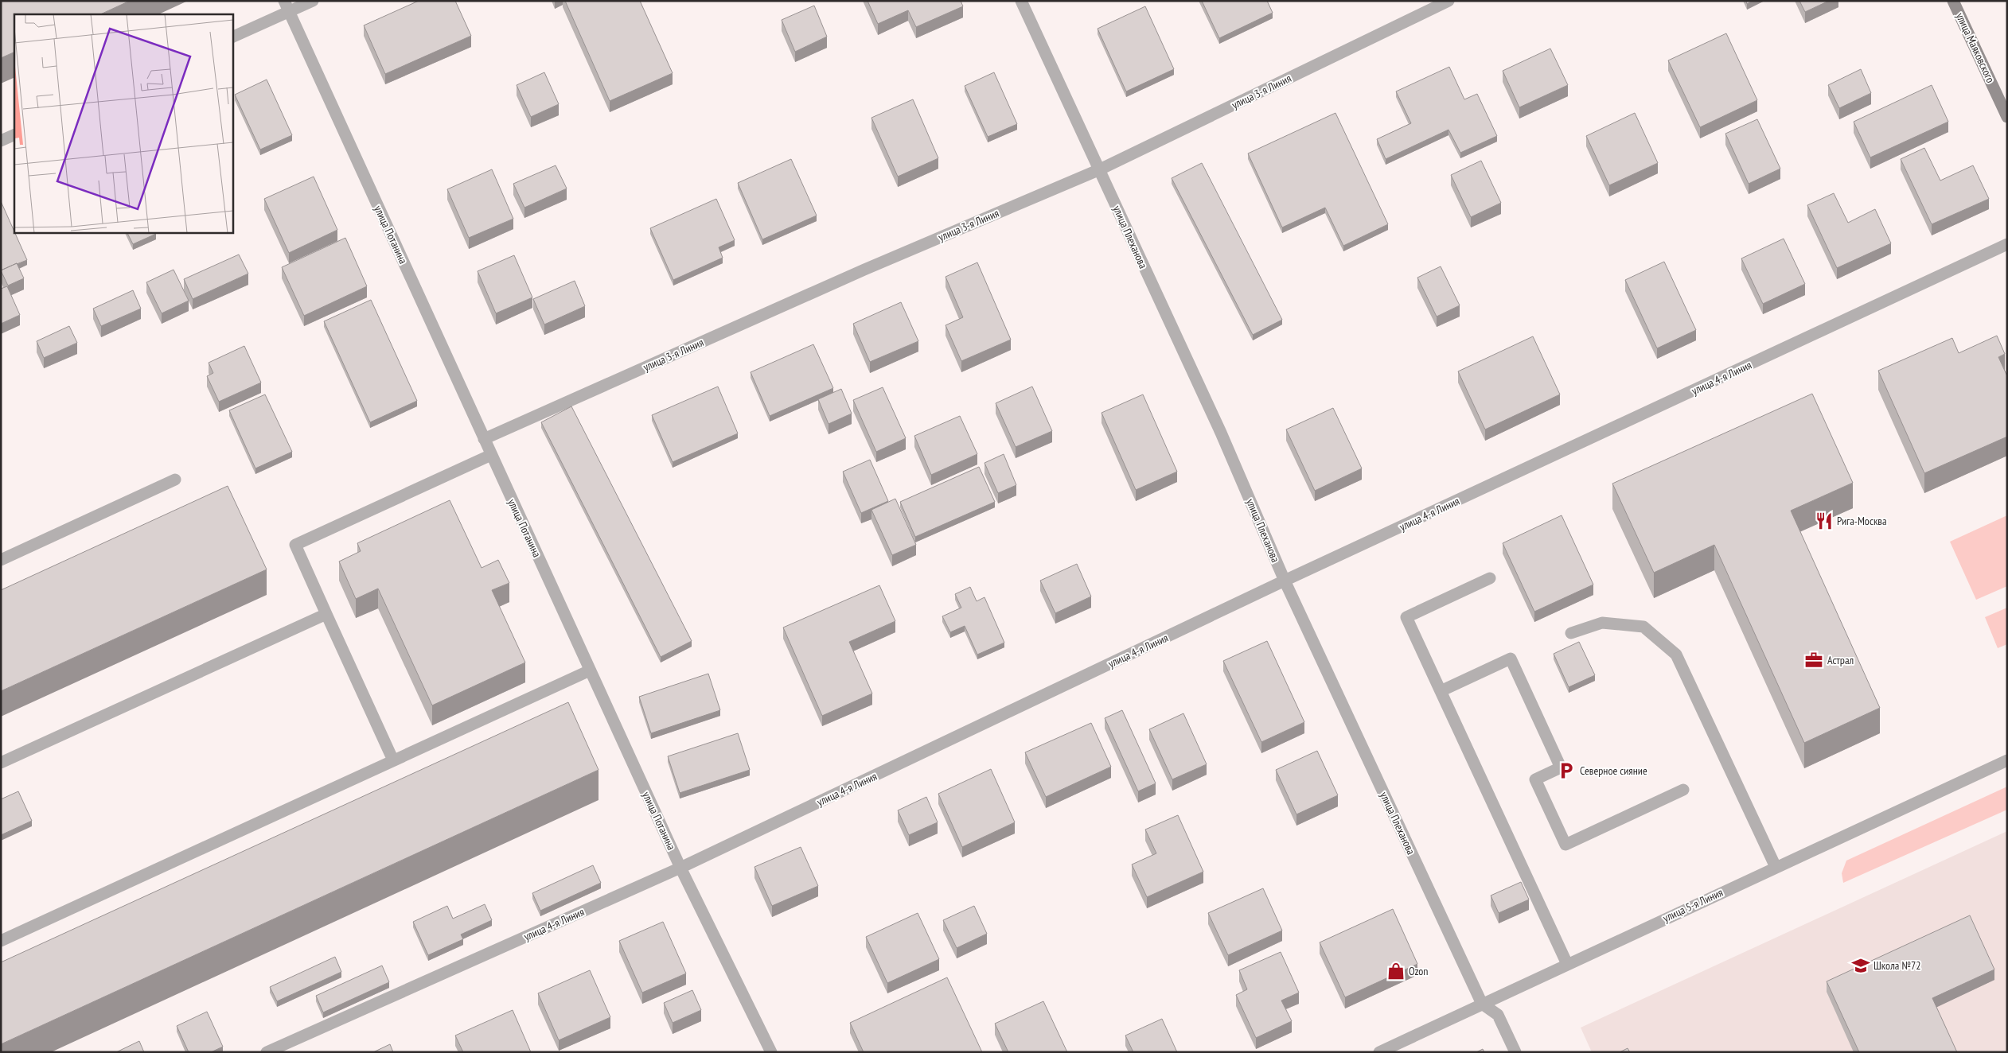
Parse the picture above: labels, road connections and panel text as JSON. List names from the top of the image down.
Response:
{
  "streets": {
    "main road": ["улица Маяковского"],
    "street": [
      "улица 3-я Линия",
      "улица Потанина",
      "улица Плеханова",
      "улица 4-я Линия",
      "улица 5-я Линия"
    ]
  },
  "crossings": [
    ["улица 3-я Линия", "улица Потанина"],
    ["улица 3-я Линия", "улица Плеханова"],
    ["улица Потанина", "улица 4-я Линия"],
    ["улица Плеханова", "улица 4-я Линия"],
    ["улица Плеханова", "улица 5-я Линия"]
  ],
  "places": {
    "restaurant": ["Рига-Москва"],
    "office": ["Астрал"],
    "parking": ["Северное сияние"],
    "school or university": ["Школа №72"],
    "shop": ["Ozon"]
  }
}
